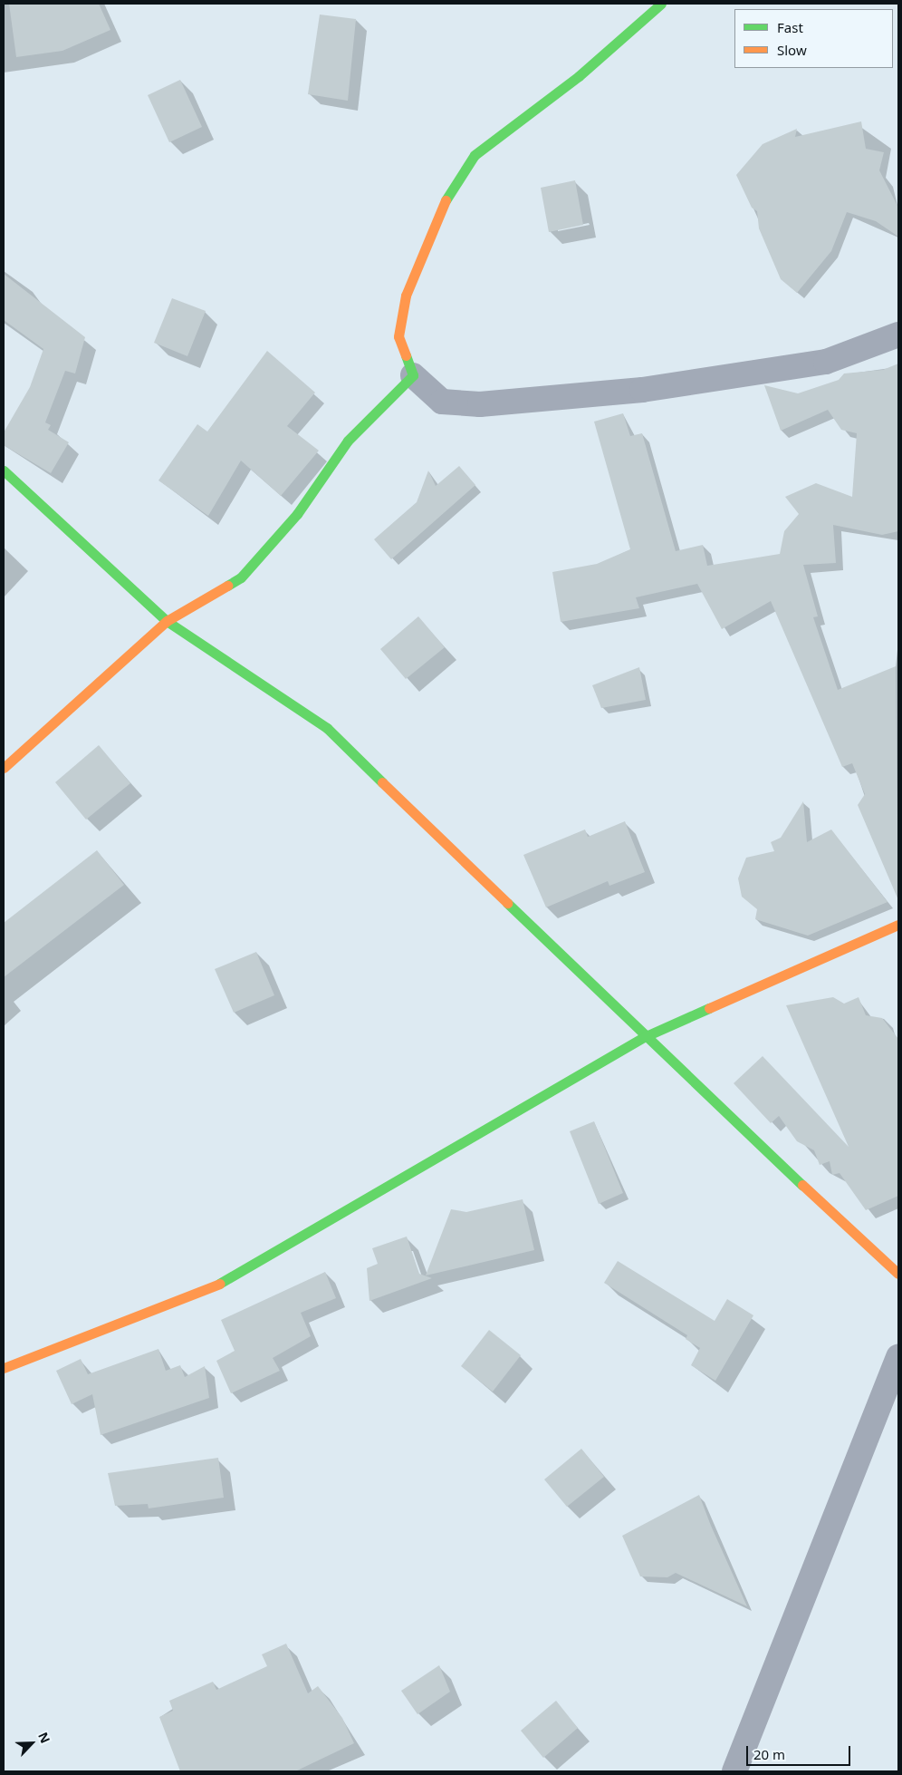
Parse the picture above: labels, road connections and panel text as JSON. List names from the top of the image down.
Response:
{
  "legend": ["Fast", "Slow"],
  "scale_bar": "20 m",
  "north": "top right"
}
